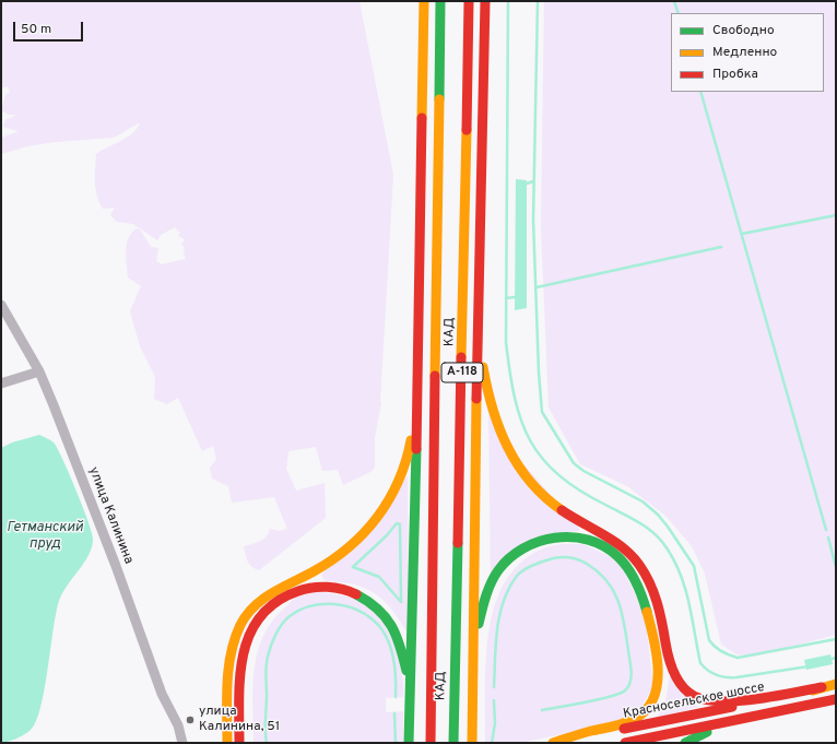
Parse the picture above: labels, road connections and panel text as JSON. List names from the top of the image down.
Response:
{
  "streets": {
    "main road": ["КАД", "А-118", "Красносельское шоссе"],
    "street": ["улица Калинина"]
  },
  "water": ["Гетманский пруд"],
  "places": ["улица Калинина, 51"],
  "legend": ["Свободно", "Медленно", "Пробка"],
  "scale_bar": "50 m"
}
